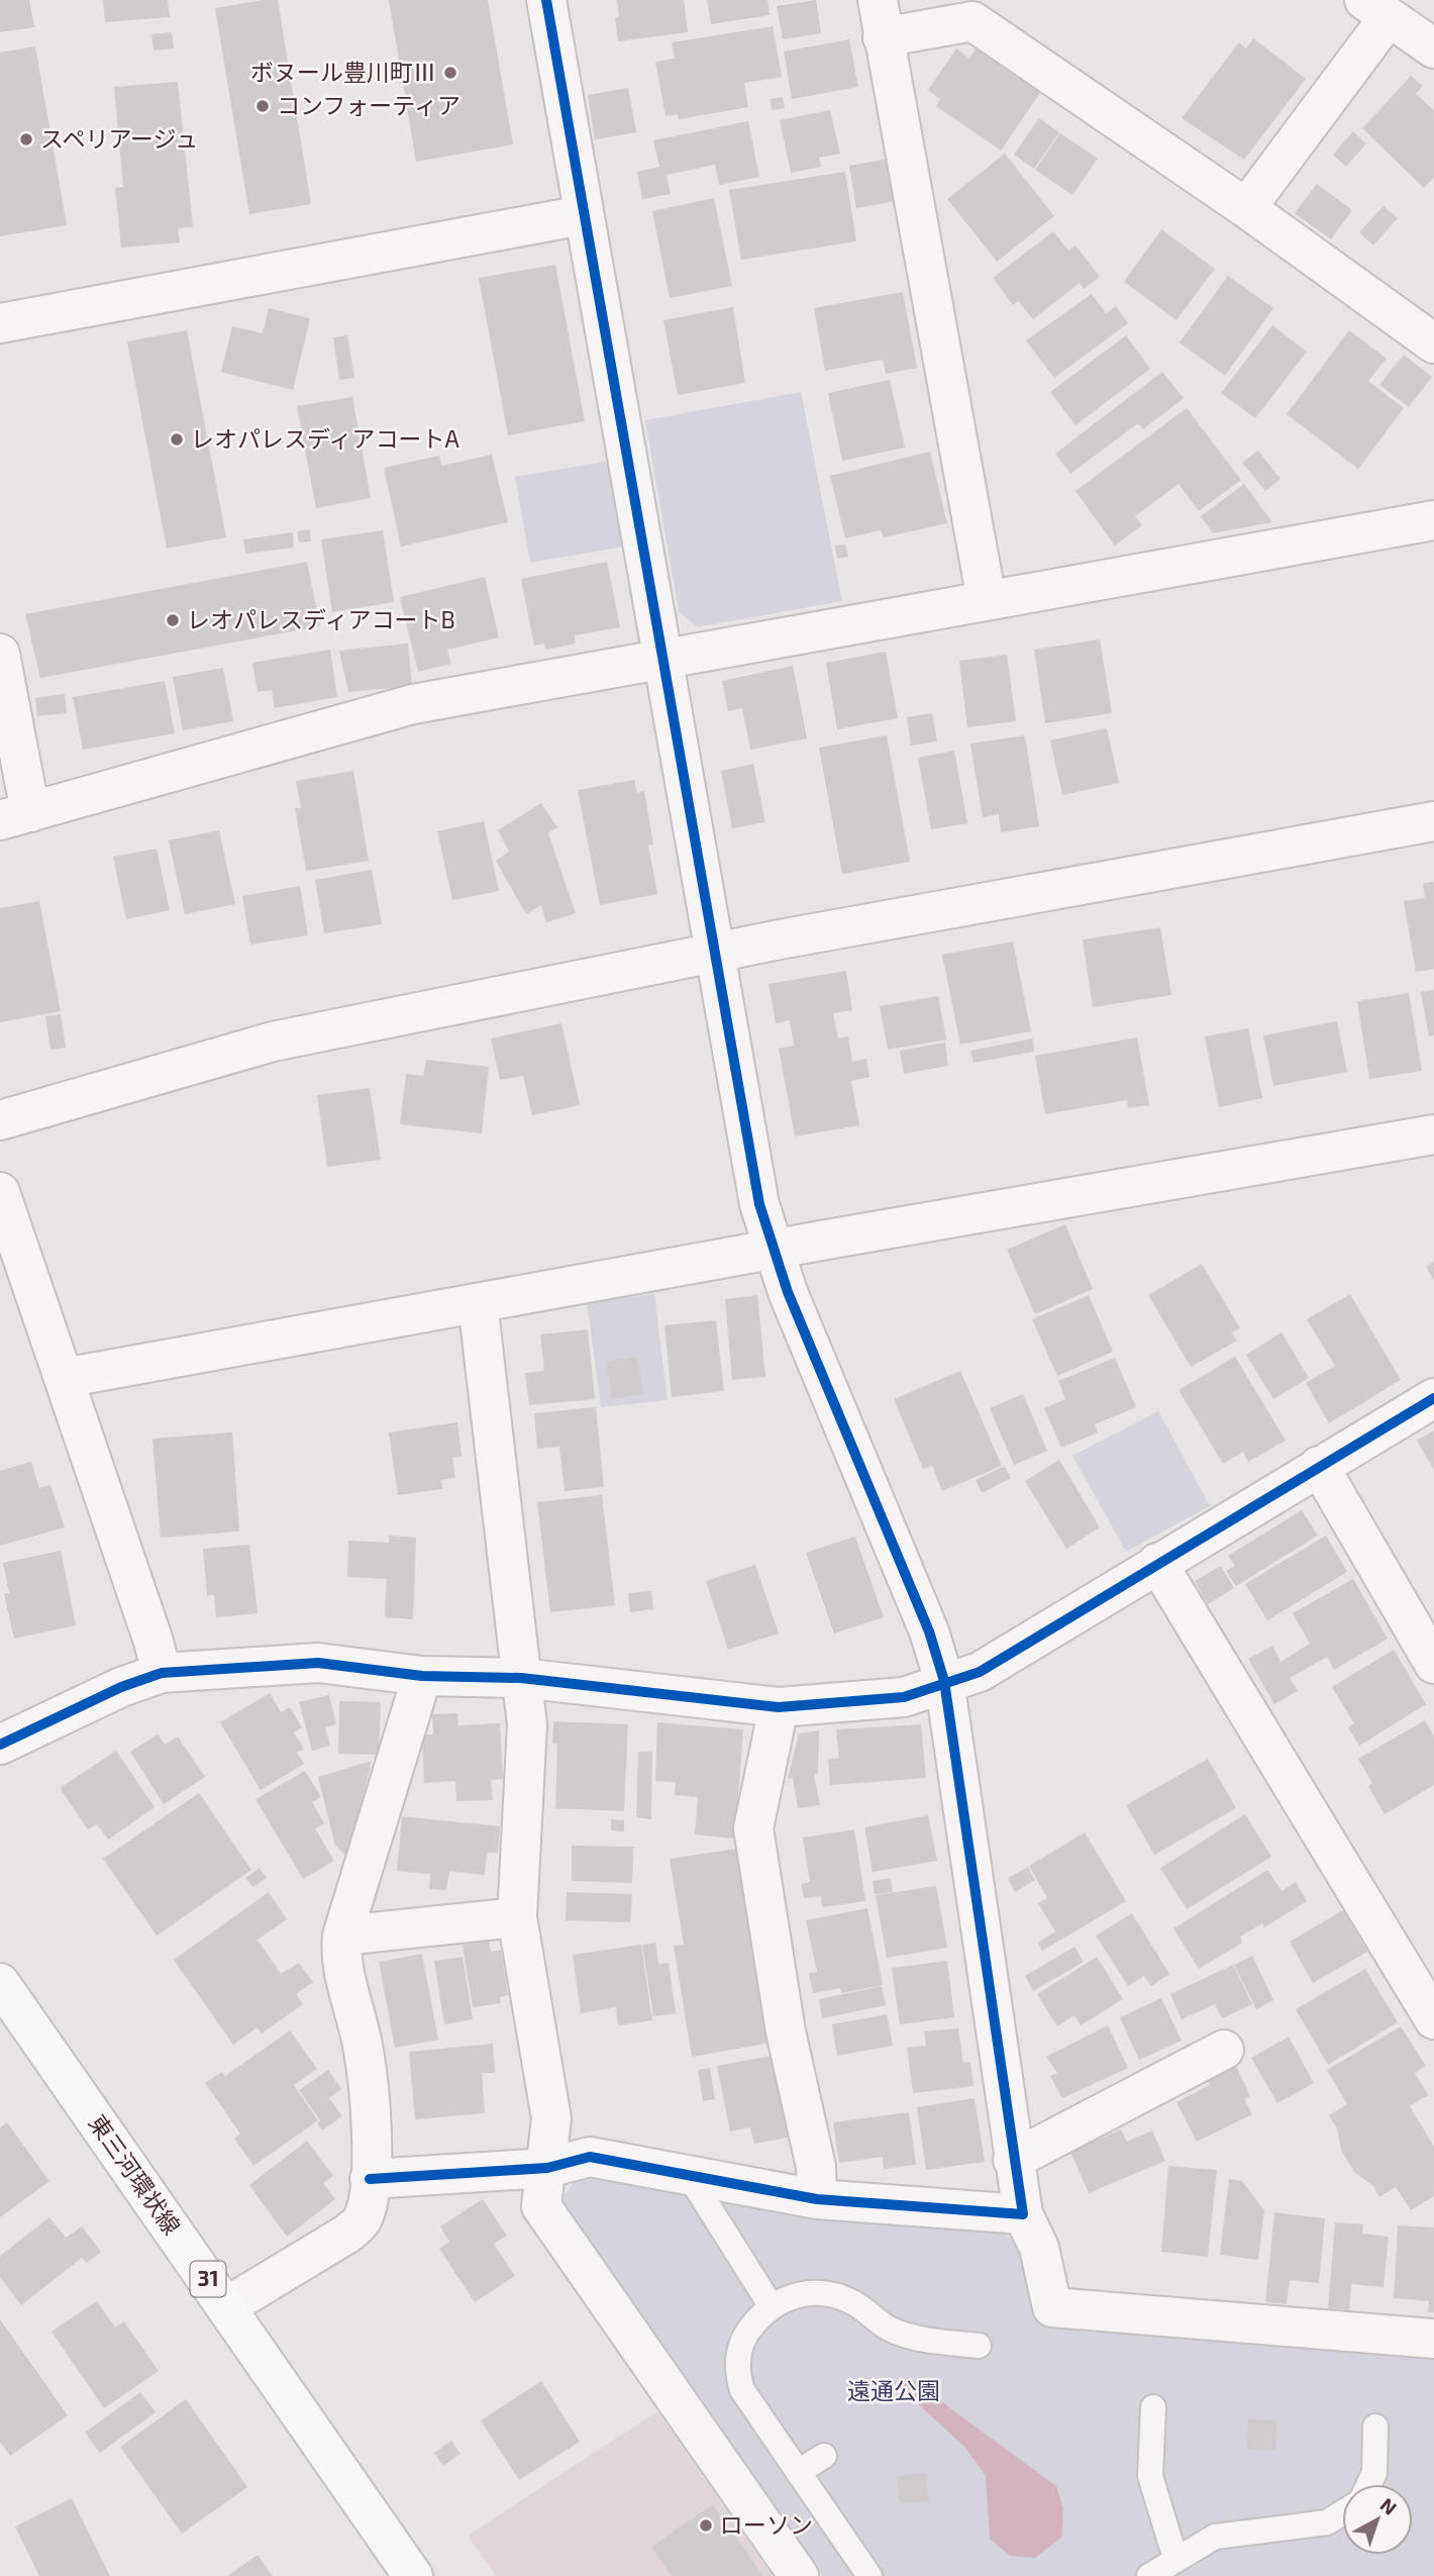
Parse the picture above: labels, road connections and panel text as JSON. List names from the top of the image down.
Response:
{
  "streets": {
    "main road": ["東三河環状線", "31"]
  },
  "parks": ["遠通公園"],
  "places": [
    "ボヌール豊川町Ⅲ",
    "コンフォーティア",
    "スペリアージュ",
    "レオパレスディアコートA",
    "レオパレスディアコートB",
    "ローソン"
  ],
  "north": "top right"
}
